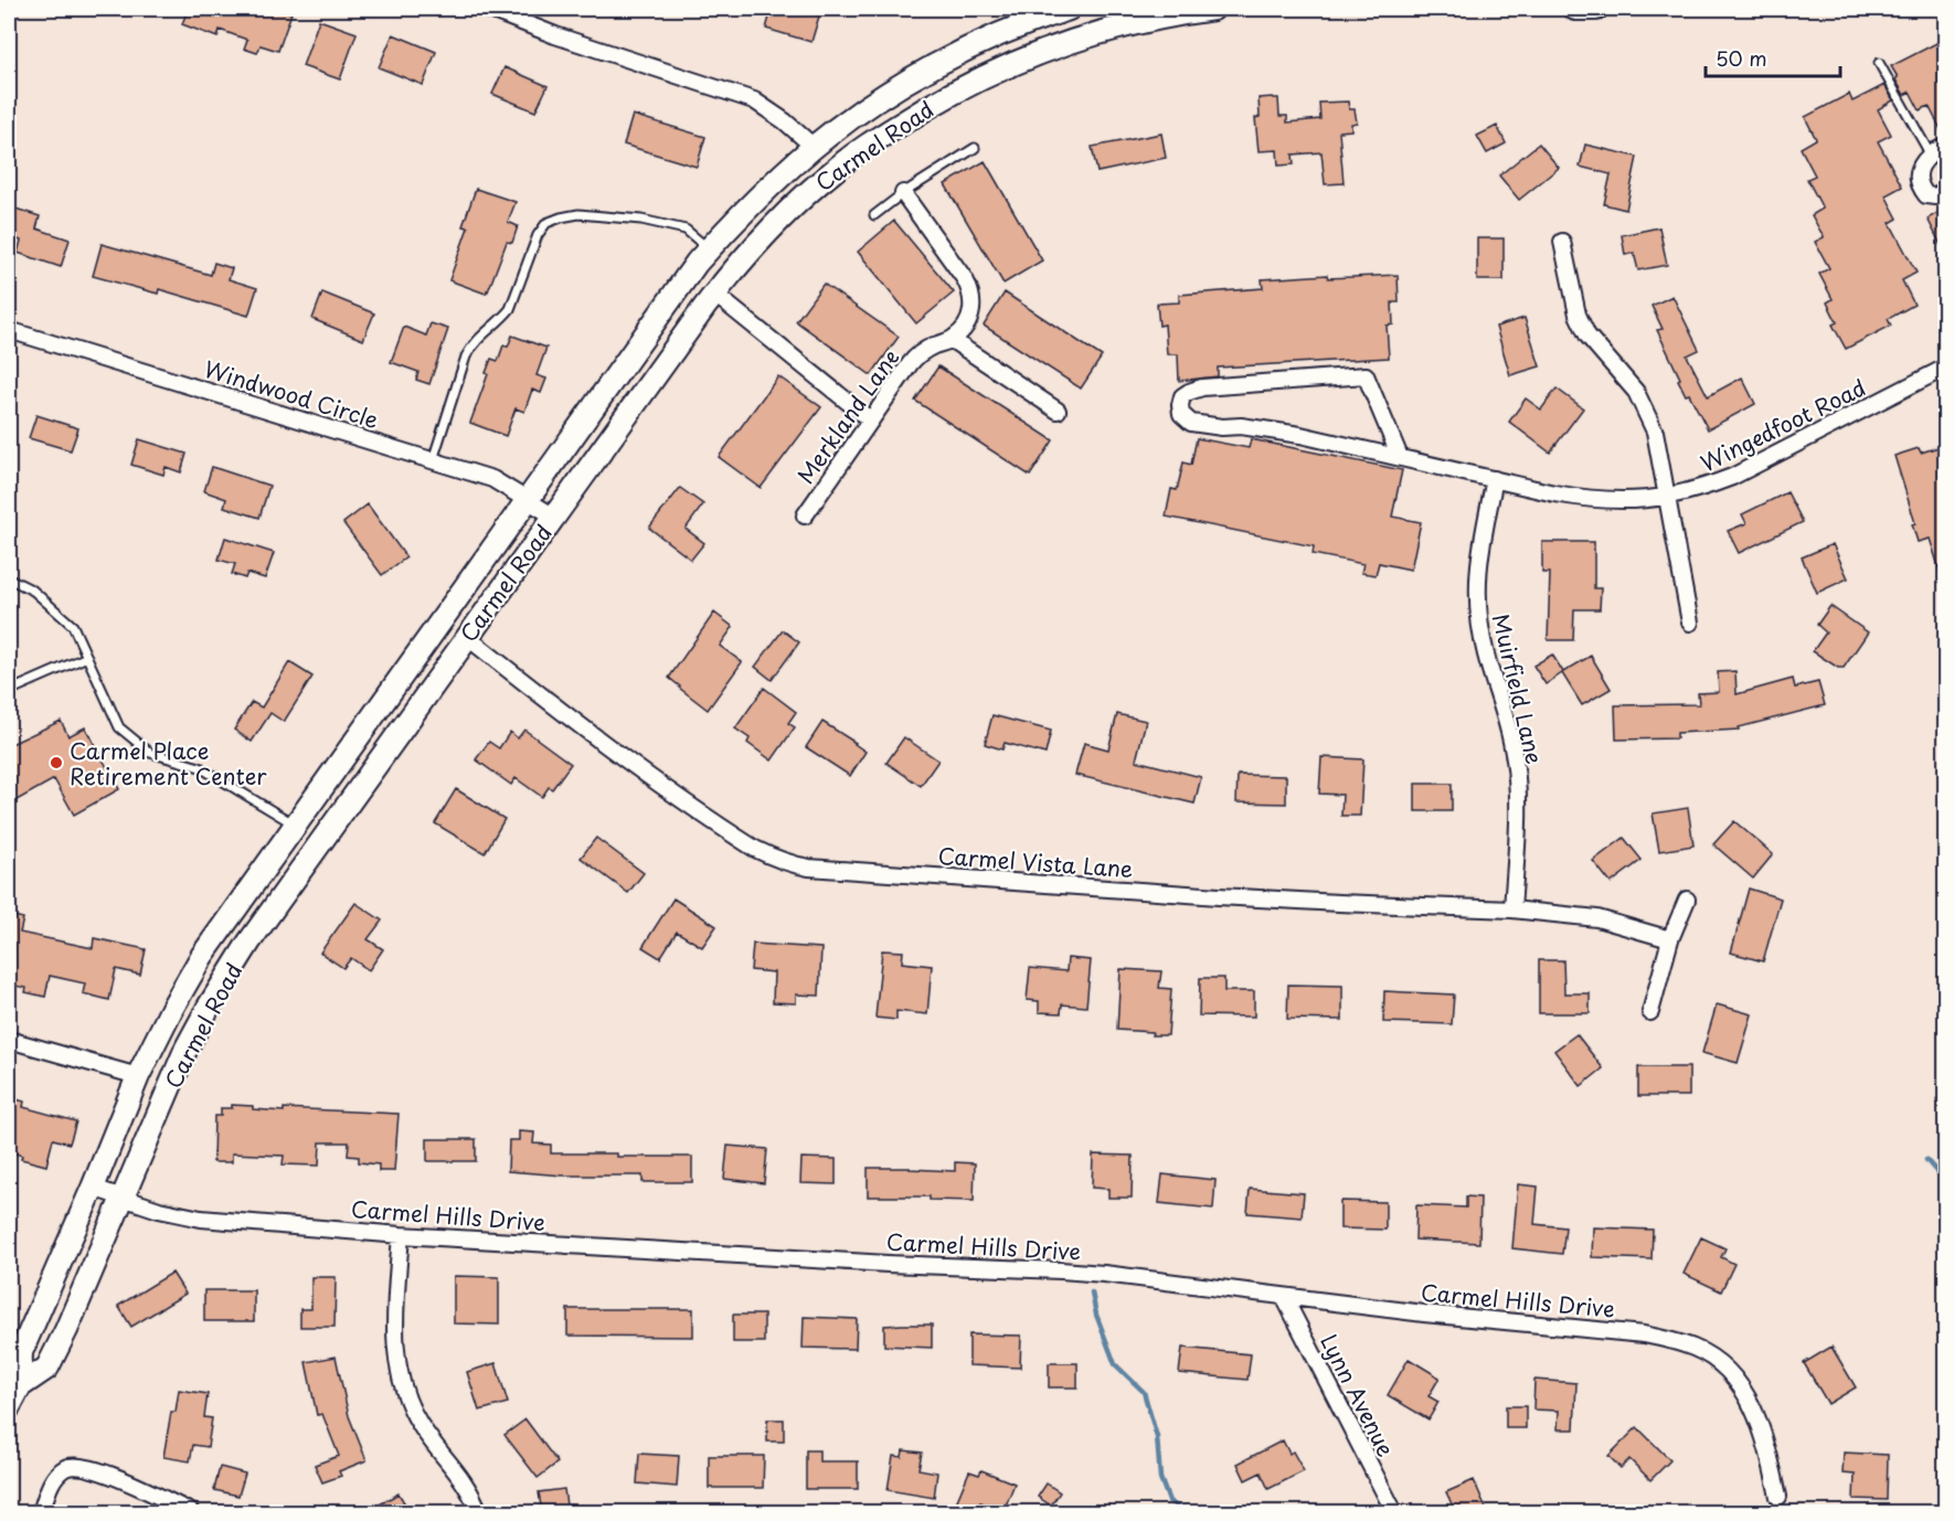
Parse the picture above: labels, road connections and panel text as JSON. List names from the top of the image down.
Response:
{
  "streets": {
    "main road": ["Carmel Road"],
    "street": [
      "Windwood Circle",
      "Merkland Lane",
      "Wingedfoot Road",
      "Muirfield Lane",
      "Carmel Vista Lane",
      "Carmel Hills Drive",
      "Lynn Avenue"
    ]
  },
  "crossings": [
    ["Carmel Road", "Windwood Circle"],
    ["Carmel Road", "Carmel Vista Lane"],
    ["Carmel Road", "Carmel Hills Drive"],
    ["Wingedfoot Road", "Muirfield Lane"],
    ["Muirfield Lane", "Carmel Vista Lane"],
    ["Carmel Hills Drive", "Lynn Avenue"]
  ],
  "places": ["Carmel Place Retirement Center"],
  "scale_bar": "50 m"
}
